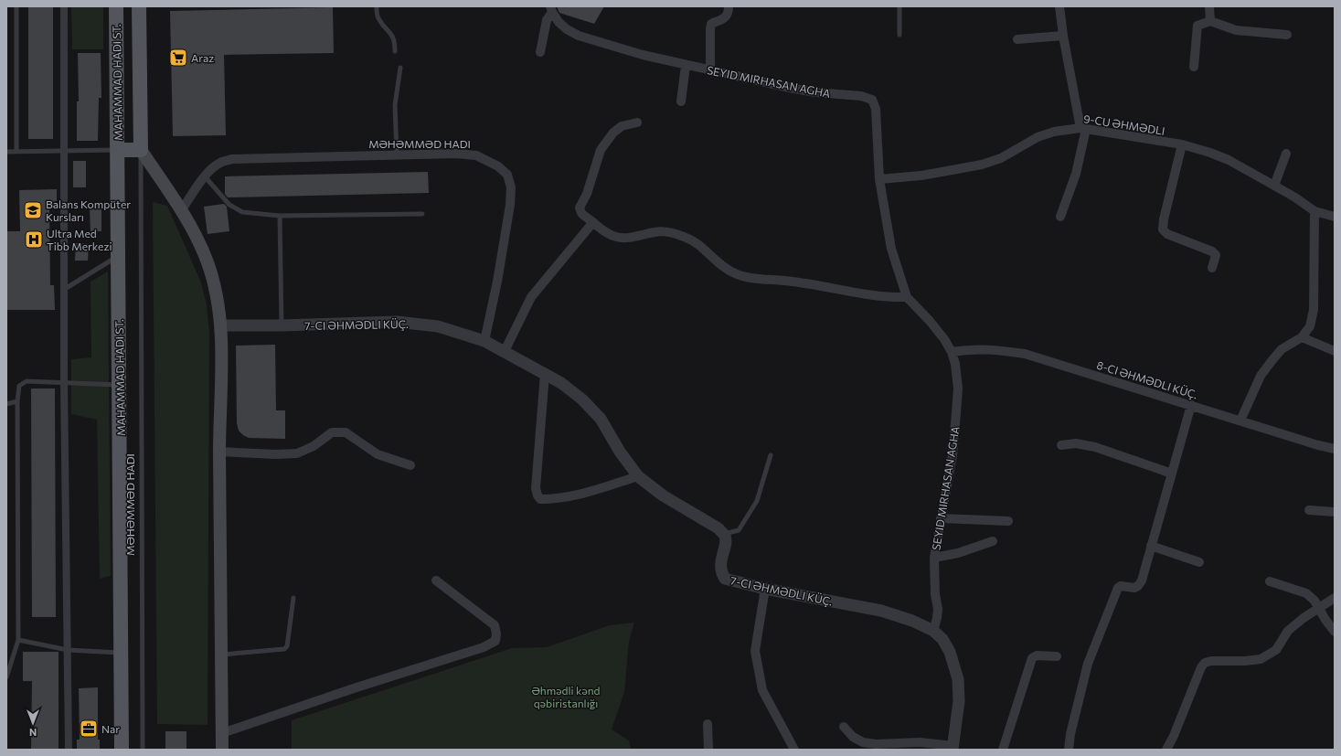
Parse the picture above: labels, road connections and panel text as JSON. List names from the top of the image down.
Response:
{
  "streets": {
    "main road": ["MAHAMMAD HADI ST."],
    "street": [
      "SEYID MIRHASAN AGHA",
      "9-CU ƏHMƏDLI",
      "MƏHƏMMƏD HADI",
      "7-CI ƏHMƏDLI KÜÇ.",
      "8-CI ƏHMƏDLI KÜÇ."
    ]
  },
  "crossings": [
    ["SEYID MIRHASAN AGHA", "9-CU ƏHMƏDLI"],
    ["SEYID MIRHASAN AGHA", "7-CI ƏHMƏDLI KÜÇ."],
    ["SEYID MIRHASAN AGHA", "8-CI ƏHMƏDLI KÜÇ."],
    ["MAHAMMAD HADI ST.", "MƏHƏMMƏD HADI"],
    ["MƏHƏMMƏD HADI", "7-CI ƏHMƏDLI KÜÇ."]
  ],
  "parks": ["Əhmədli kənd qəbiristanlığı"],
  "places": {
    "supermarket": ["Araz"],
    "school or university": ["Balans Kompüter Kursları"],
    "hospital": ["Ultra Med Tibb Merkezi"],
    "office": ["Nar"]
  },
  "north": "bottom"
}
